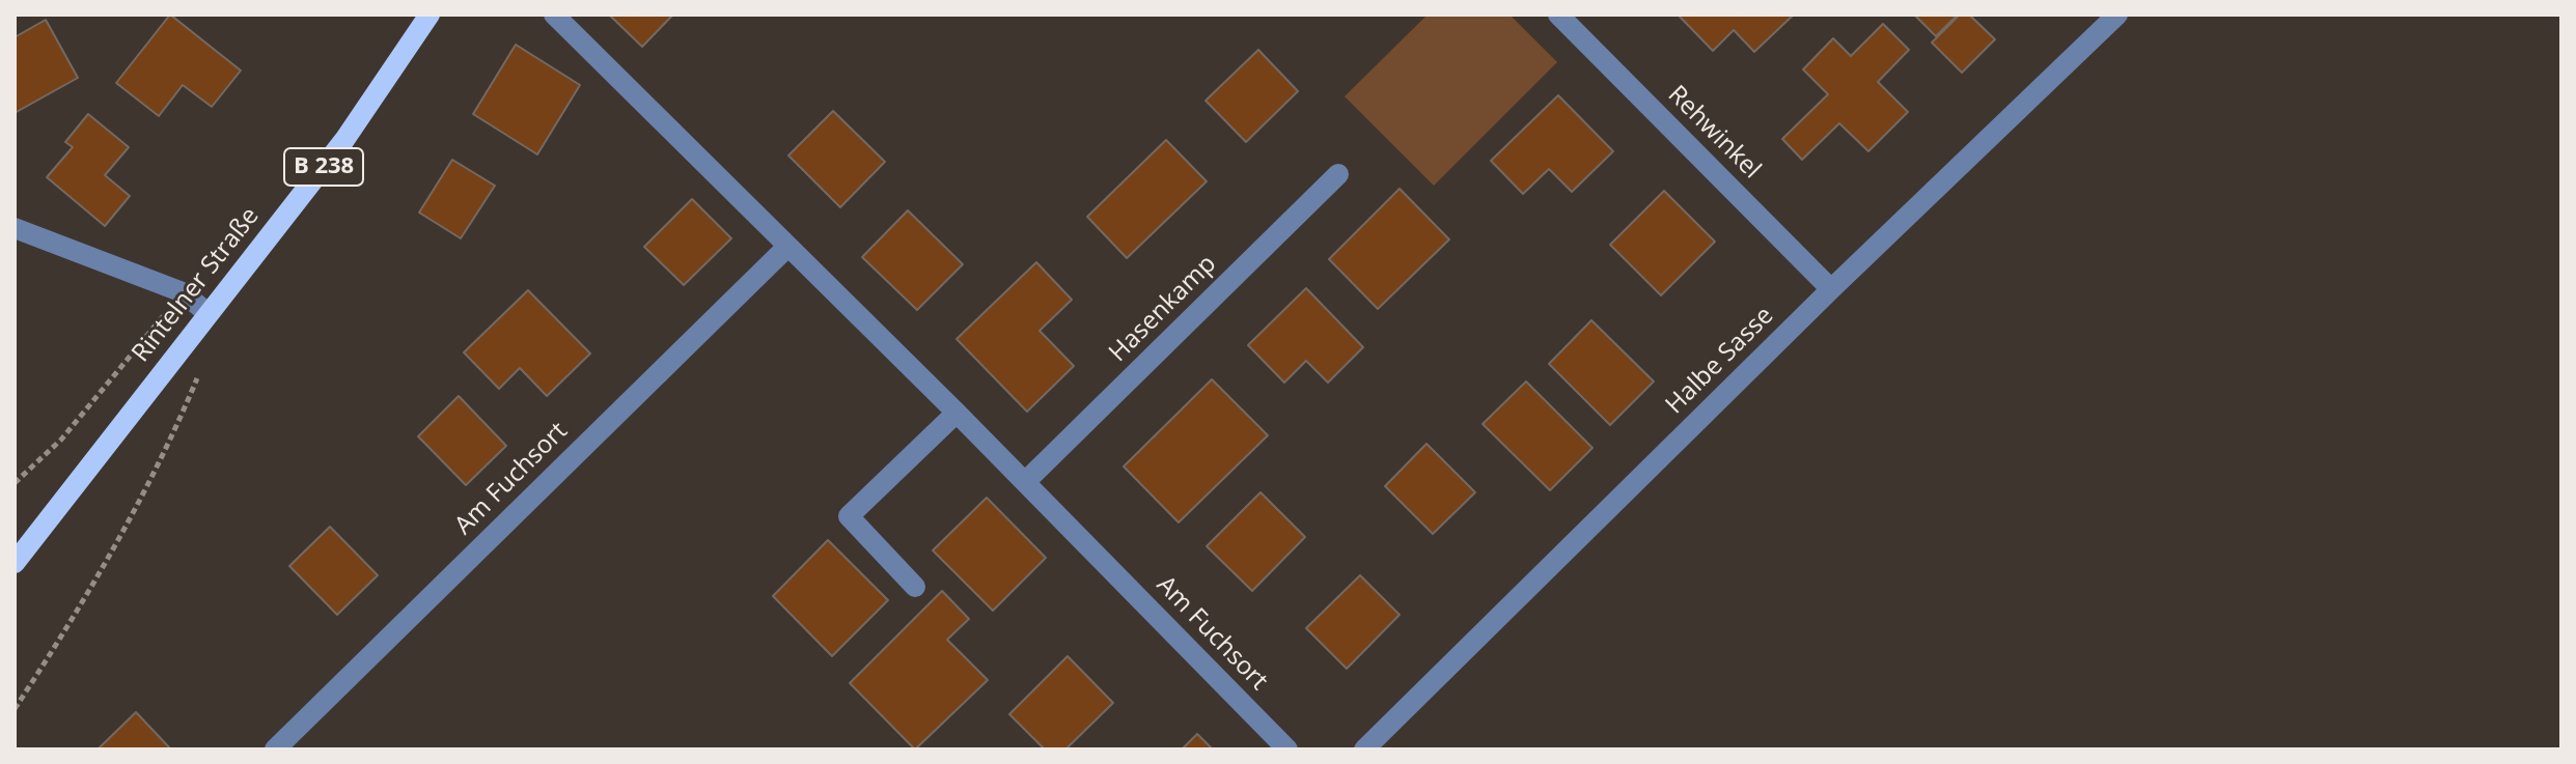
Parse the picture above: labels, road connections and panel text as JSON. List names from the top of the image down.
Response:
{
  "streets": {
    "main road": ["B 238", "Rintelner Straße"],
    "street": [
      "Rehwinkel",
      "Hasenkamp",
      "Halbe Sasse",
      "Am Fuchsort"
    ]
  },
  "crossings": [
    ["Rehwinkel", "Halbe Sasse"],
    ["Hasenkamp", "Am Fuchsort"]
  ]
}
